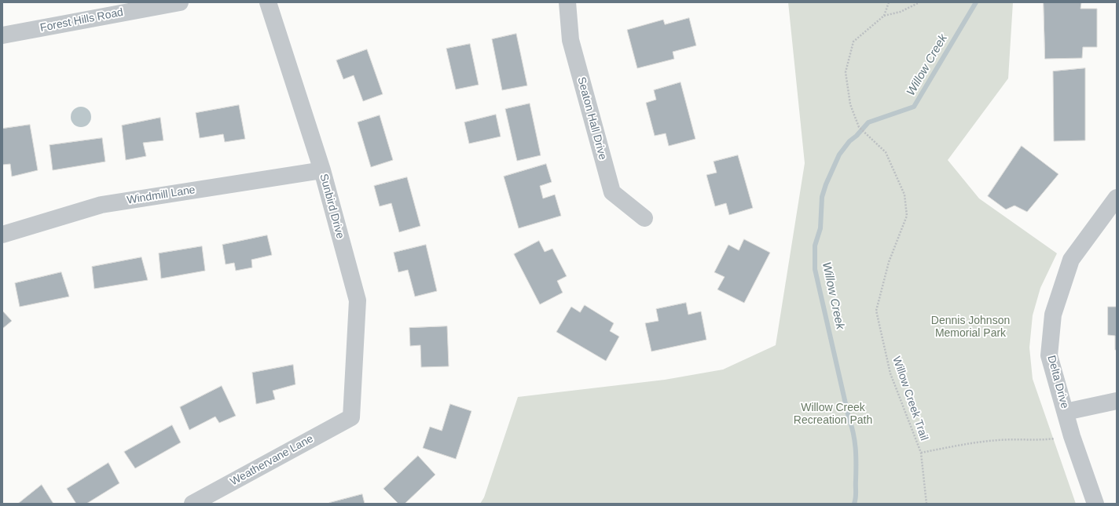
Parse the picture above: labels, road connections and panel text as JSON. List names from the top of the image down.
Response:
{
  "streets": {
    "street": [
      "Forest Hills Road",
      "Seaton Hall Drive",
      "Windmill Lane",
      "Sunbird Drive",
      "Delta Drive",
      "Weathervane Lane"
    ],
    "path": ["Willow Creek Trail"]
  },
  "crossings": [
    ["Windmill Lane", "Sunbird Drive"],
    ["Sunbird Drive", "Weathervane Lane"]
  ],
  "water": ["Willow Creek"],
  "parks": ["Dennis Johnson Memorial Park", "Willow Creek Recreation Path"]
}
